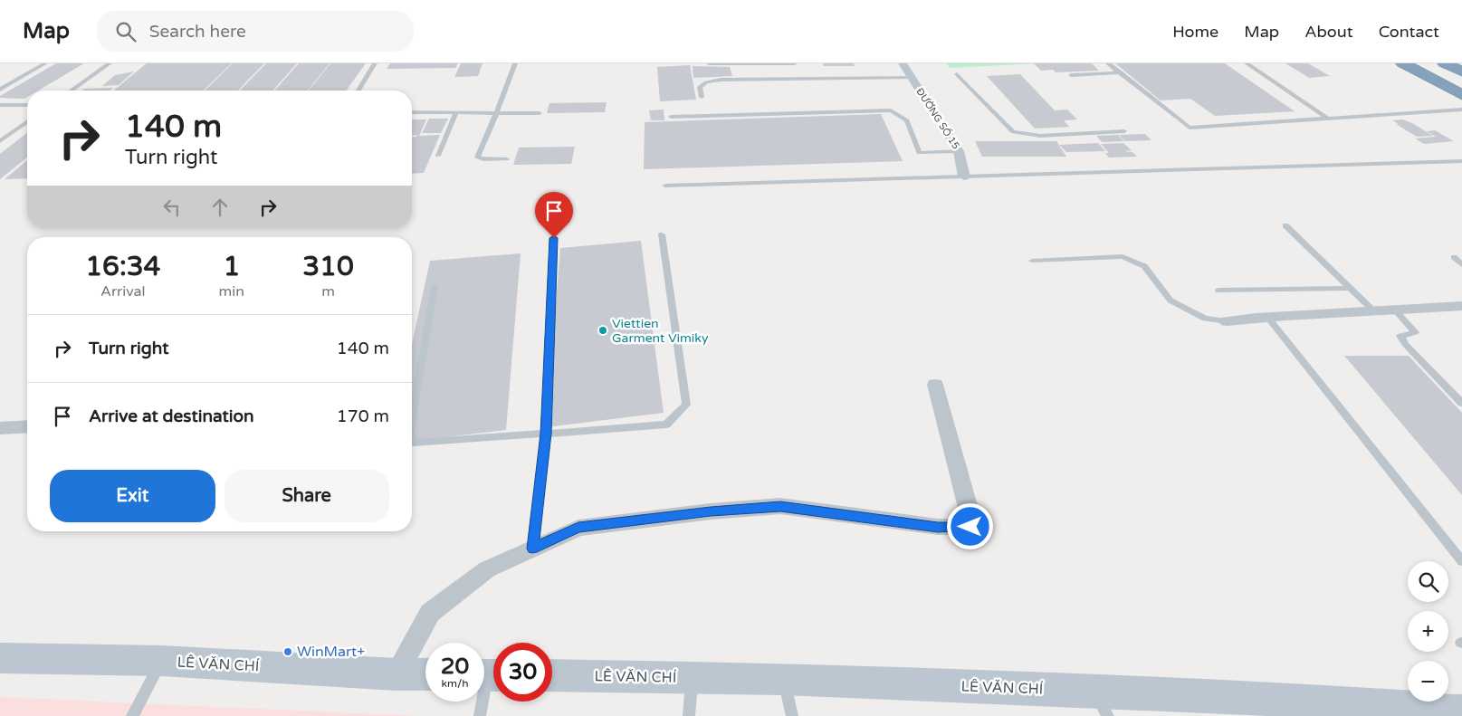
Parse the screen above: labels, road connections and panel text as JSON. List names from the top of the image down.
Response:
{
  "streets": {
    "main road": ["LÊ VĂN CHÍ"],
    "street": ["ĐƯỜNG SỐ 15"]
  },
  "places": ["Viettien Garment Vimiky", "WinMart+"],
  "page": {
    "header": "Map",
    "search": "Search here",
    "nav": [
      "Home",
      "Map",
      "About",
      "Contact"
    ],
    "turn": ["140 m", "Turn right"],
    "eta": [
      "16:34",
      "Arrival",
      "1",
      "min",
      "310",
      "m"
    ],
    "list": [
      {
        "name": "Turn right",
        "value": "140 m"
      },
      {
        "name": "Arrive at destination",
        "value": "170 m"
      }
    ],
    "buttons": ["Exit", "Share"],
    "map_buttons": ["+", "−"],
    "speed": "20 km/h",
    "limit": "30"
  }
}
